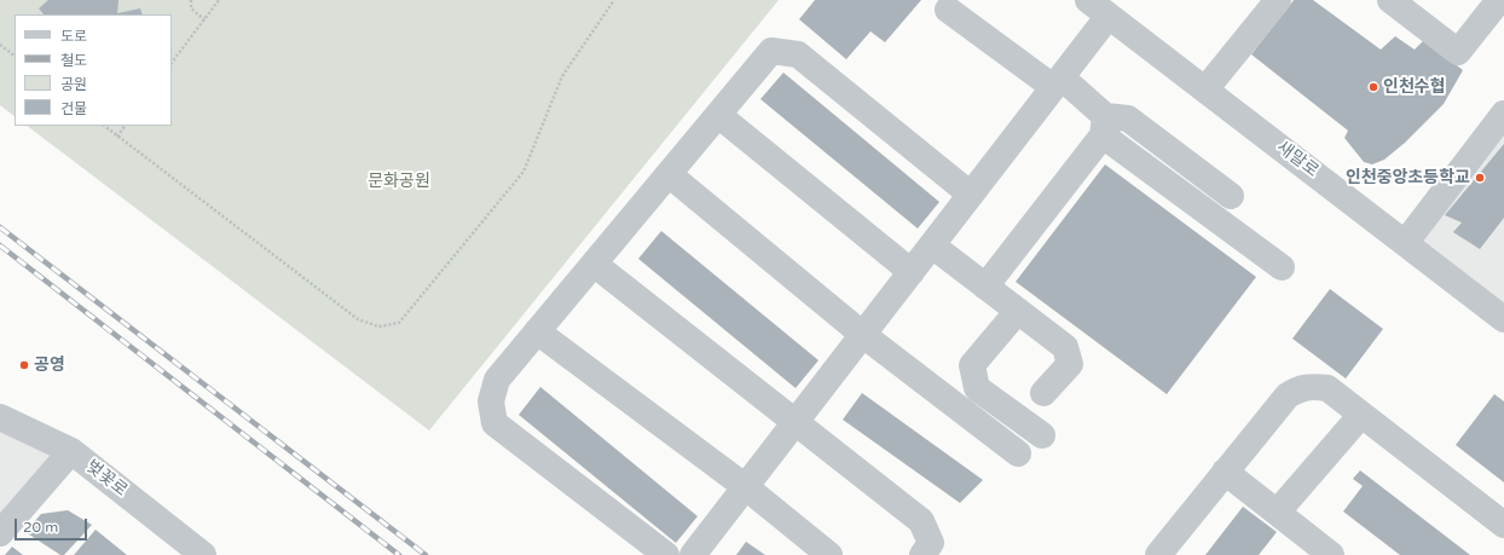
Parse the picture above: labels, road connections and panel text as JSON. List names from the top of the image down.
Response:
{
  "streets": {
    "street": ["새말로", "벚꽃로"]
  },
  "parks": ["문화공원"],
  "places": ["인천수협", "인천중앙초등학교", "공영"],
  "legend": [
    "도로",
    "철도",
    "공원",
    "건물"
  ],
  "scale_bar": "20 m"
}
